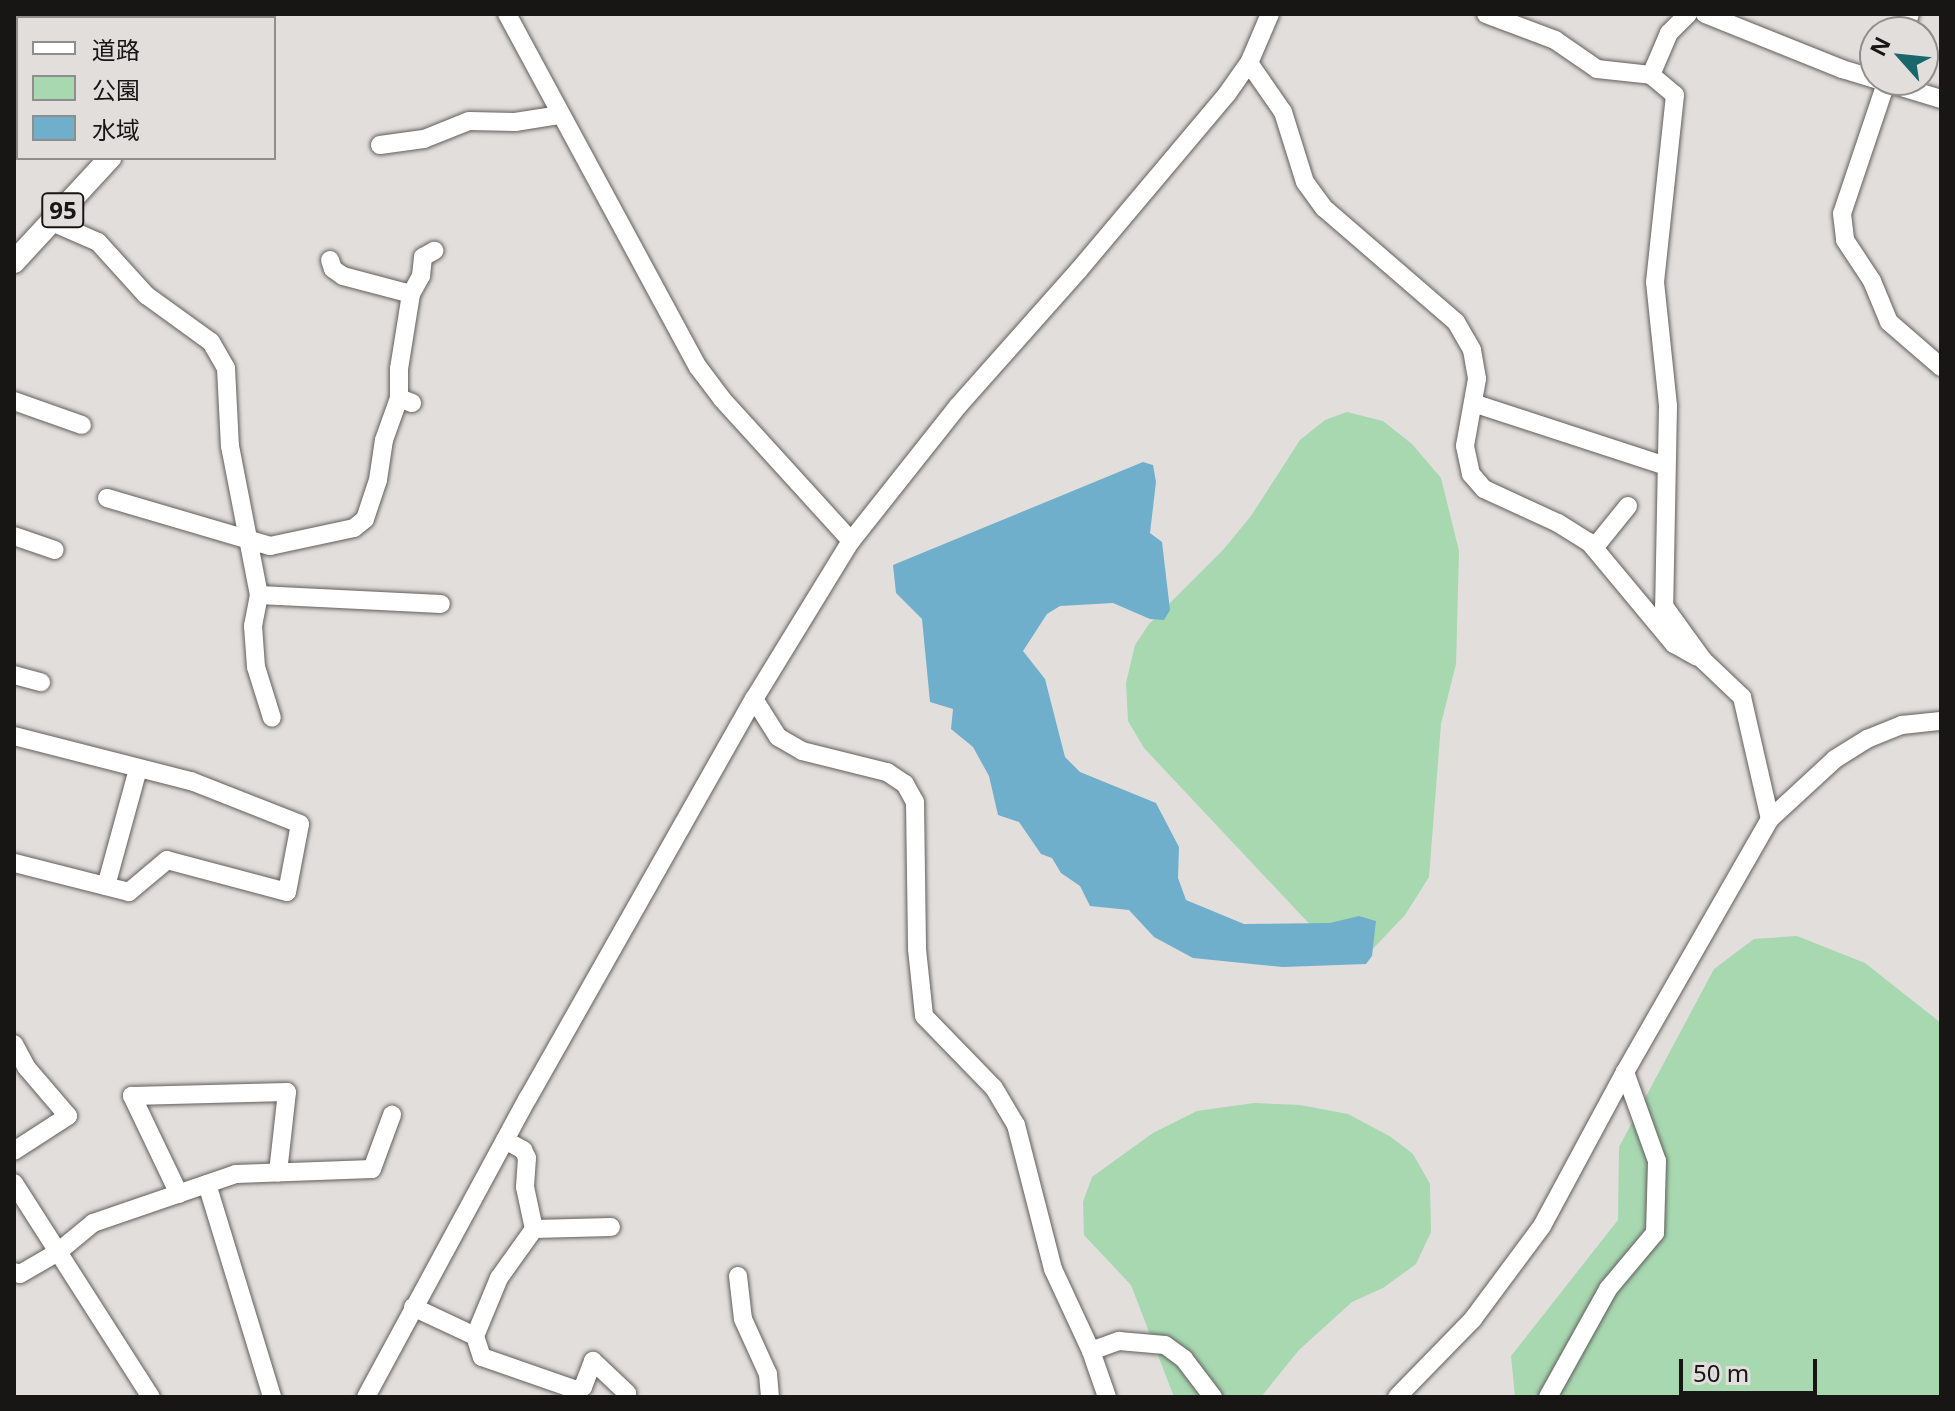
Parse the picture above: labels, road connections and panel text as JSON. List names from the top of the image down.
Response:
{
  "streets": {
    "main road": ["95"]
  },
  "legend": ["道路", "公園", "水域"],
  "scale_bar": "50 m",
  "north": "top left"
}
